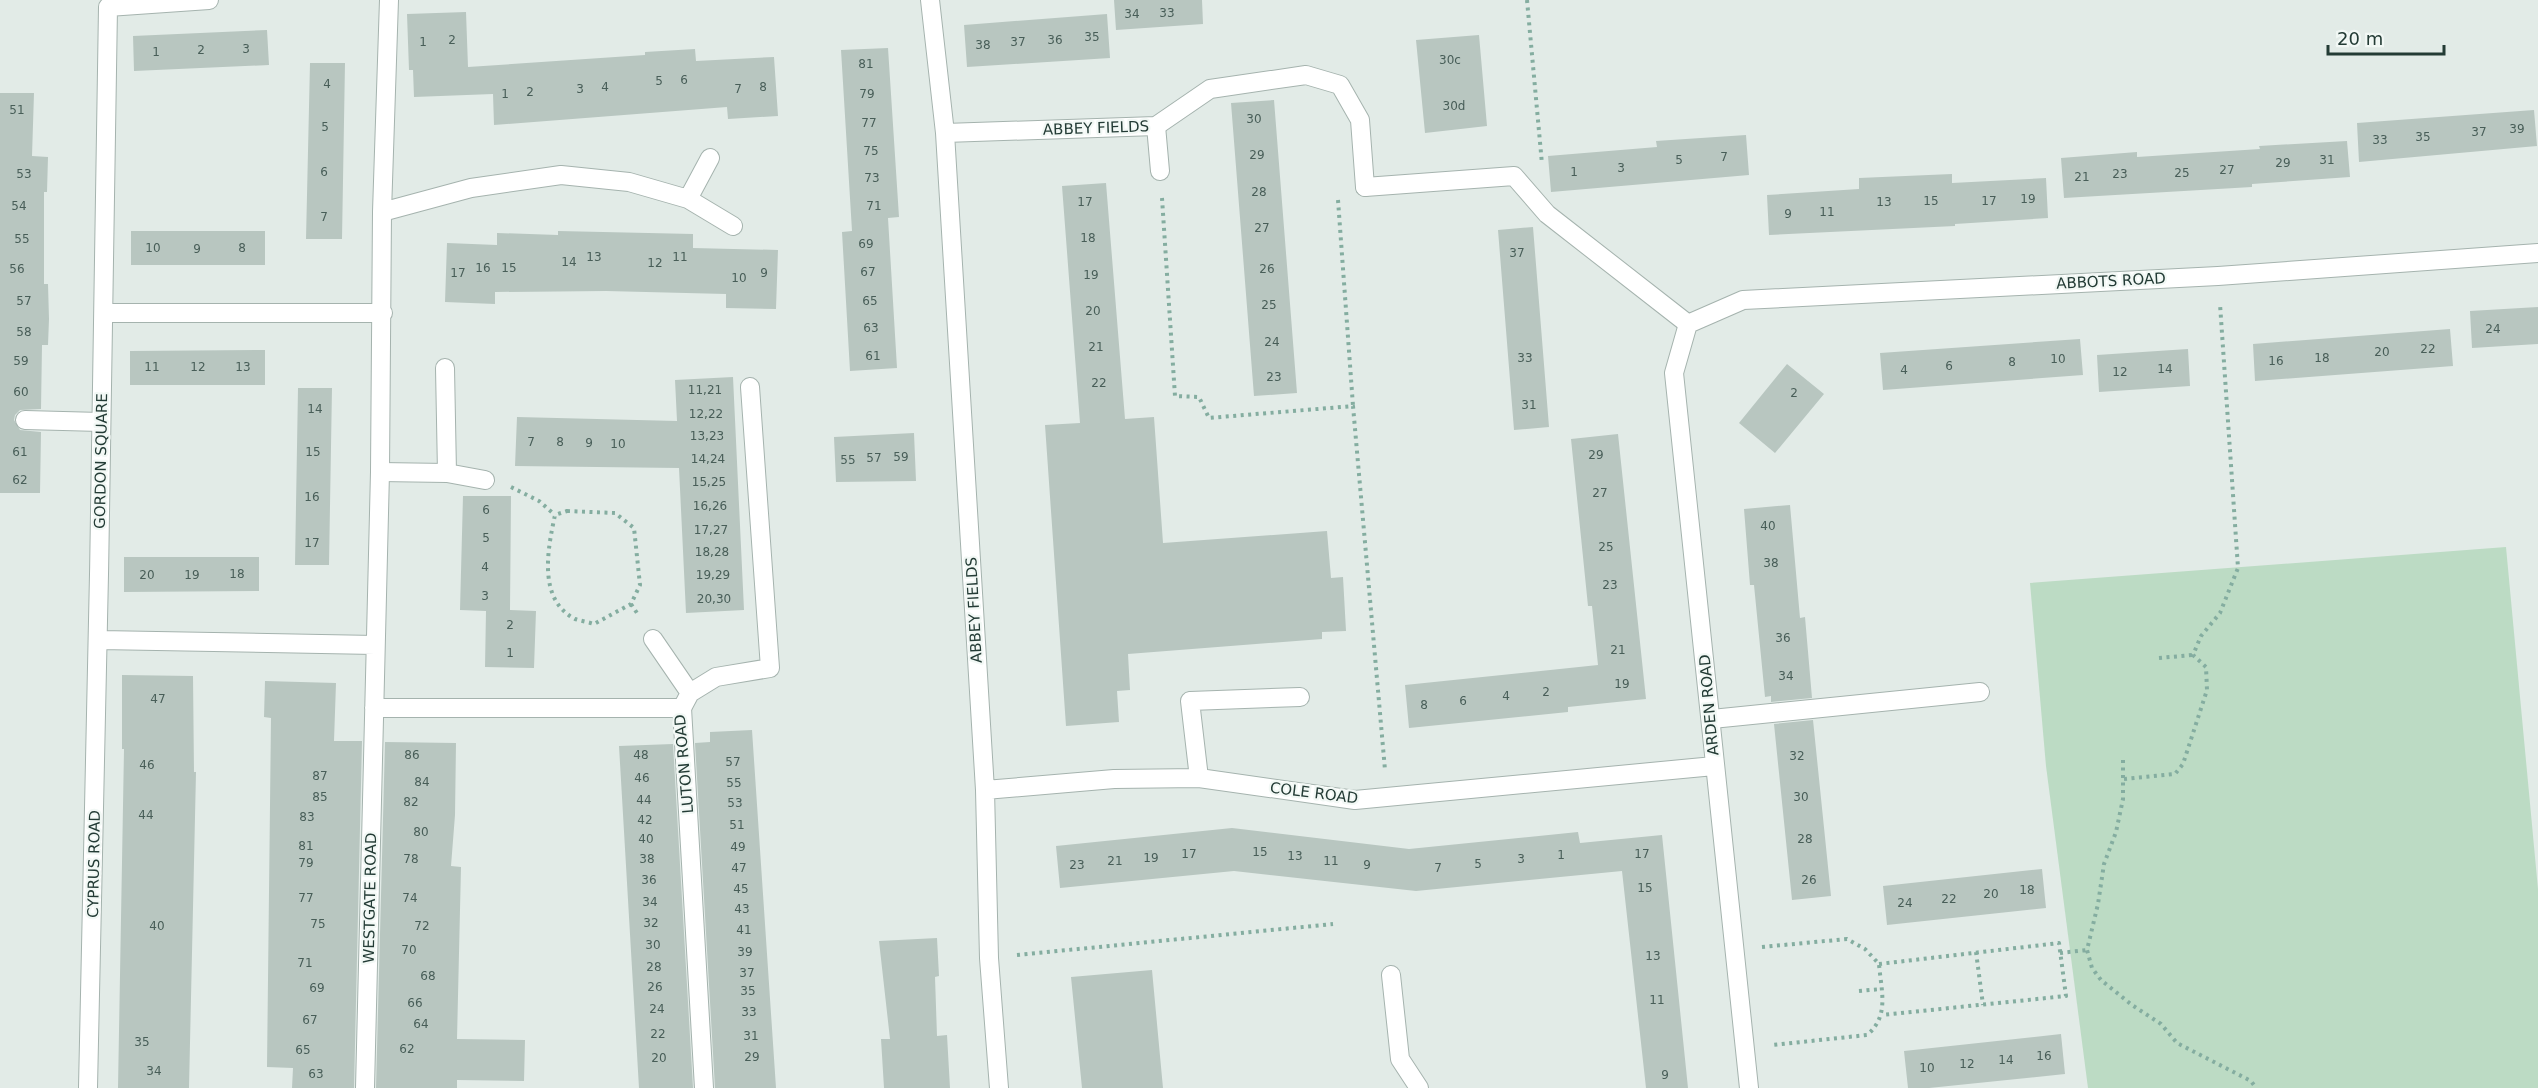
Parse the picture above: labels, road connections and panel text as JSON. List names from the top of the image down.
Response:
{
  "streets": {
    "street": [
      "ABBEY FIELDS",
      "ABBOTS ROAD",
      "GORDON SQUARE",
      "ARDEN ROAD",
      "LUTON ROAD",
      "COLE ROAD",
      "CYPRUS ROAD",
      "WESTGATE ROAD"
    ]
  },
  "crossings": [
    ["ABBEY FIELDS", "COLE ROAD"],
    ["ABBOTS ROAD", "ARDEN ROAD"],
    ["GORDON SQUARE", "CYPRUS ROAD"],
    ["ARDEN ROAD", "COLE ROAD"],
    ["LUTON ROAD", "WESTGATE ROAD"]
  ],
  "house_numbers": [
    "33",
    "34",
    "35",
    "2",
    "36",
    "1",
    "37",
    "38",
    "3",
    "2",
    "1",
    "30c",
    "81",
    "6",
    "5",
    "4",
    "4",
    "8",
    "3",
    "7",
    "2",
    "1",
    "79",
    "30d",
    "51",
    "30",
    "77",
    "5",
    "39",
    "37",
    "35",
    "33",
    "75",
    "29",
    "7",
    "5",
    "31",
    "29",
    "3",
    "27",
    "6",
    "1",
    "25",
    "53",
    "23",
    "21",
    "73",
    "28",
    "19",
    "15",
    "17",
    "17",
    "13",
    "54",
    "71",
    "11",
    "9",
    "7",
    "27",
    "18",
    "55",
    "69",
    "10",
    "8",
    "9",
    "37",
    "13",
    "11",
    "14",
    "12",
    "16",
    "15",
    "56",
    "26",
    "67",
    "17",
    "9",
    "19",
    "10",
    "57",
    "65",
    "25",
    "20",
    "63",
    "24",
    "58",
    "24",
    "21",
    "22",
    "20",
    "61",
    "33",
    "18",
    "10",
    "59",
    "16",
    "8",
    "6",
    "11",
    "12",
    "13",
    "14",
    "4",
    "12",
    "23",
    "22",
    "11,21",
    "60",
    "2",
    "31",
    "14",
    "12,22",
    "13,23",
    "7",
    "8",
    "9",
    "10",
    "61",
    "15",
    "29",
    "59",
    "57",
    "14,24",
    "55",
    "62",
    "15,25",
    "27",
    "16",
    "16,26",
    "6",
    "40",
    "17,27",
    "5",
    "17",
    "25",
    "18,28",
    "38",
    "4",
    "18",
    "20",
    "19",
    "19,29",
    "23",
    "3",
    "20,30",
    "2",
    "36",
    "21",
    "1",
    "34",
    "19",
    "2",
    "4",
    "47",
    "6",
    "8",
    "86",
    "48",
    "32",
    "57",
    "46",
    "87",
    "46",
    "84",
    "55",
    "85",
    "30",
    "44",
    "82",
    "53",
    "44",
    "83",
    "42",
    "51",
    "80",
    "40",
    "28",
    "81",
    "49",
    "15",
    "17",
    "17",
    "1",
    "13",
    "19",
    "78",
    "38",
    "3",
    "21",
    "11",
    "79",
    "5",
    "23",
    "9",
    "47",
    "7",
    "36",
    "26",
    "15",
    "45",
    "18",
    "20",
    "77",
    "74",
    "22",
    "34",
    "24",
    "43",
    "32",
    "75",
    "40",
    "72",
    "41",
    "30",
    "70",
    "39",
    "13",
    "71",
    "28",
    "37",
    "68",
    "26",
    "69",
    "35",
    "11",
    "66",
    "24",
    "33",
    "67",
    "64",
    "22",
    "31",
    "35",
    "62",
    "65",
    "16",
    "29",
    "20",
    "14",
    "12",
    "10",
    "34",
    "63",
    "9"
  ],
  "scale_bar": "20 m"
}
